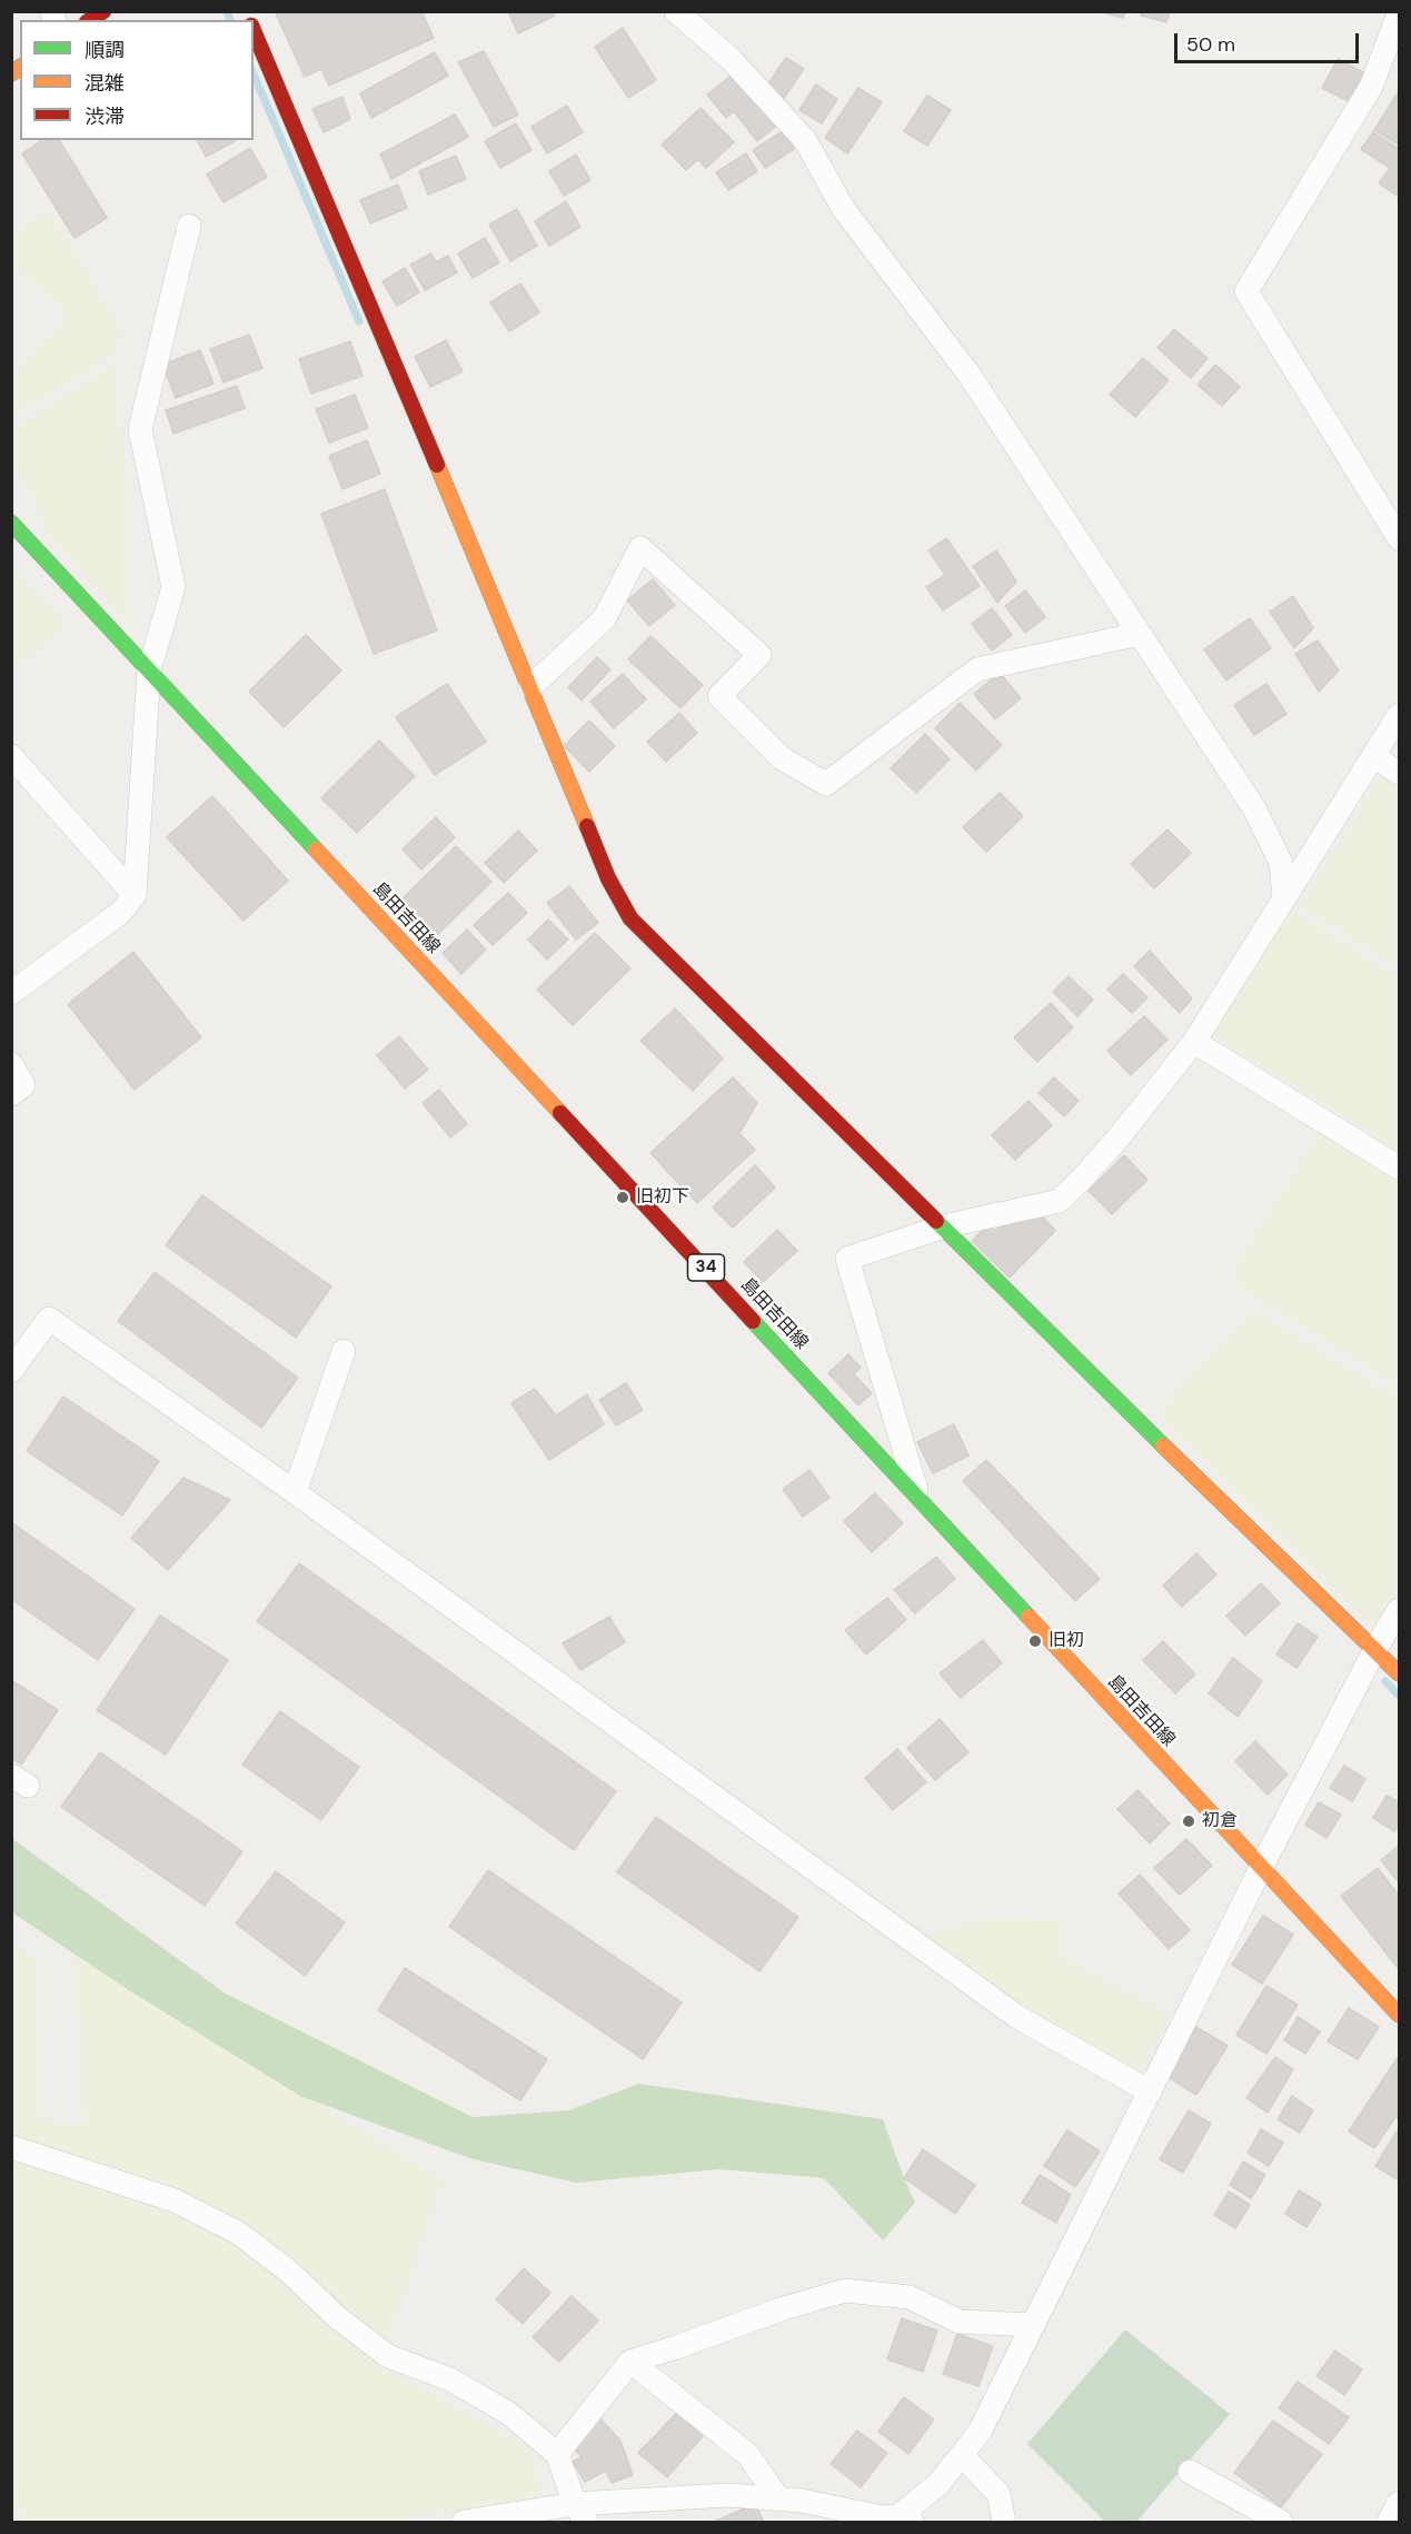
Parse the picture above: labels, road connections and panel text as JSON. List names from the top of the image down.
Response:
{
  "streets": {
    "street": ["島田吉田線", "34"]
  },
  "places": ["旧初下", "旧初", "初倉"],
  "legend": ["順調", "混雑", "渋滞"],
  "scale_bar": "50 m"
}
